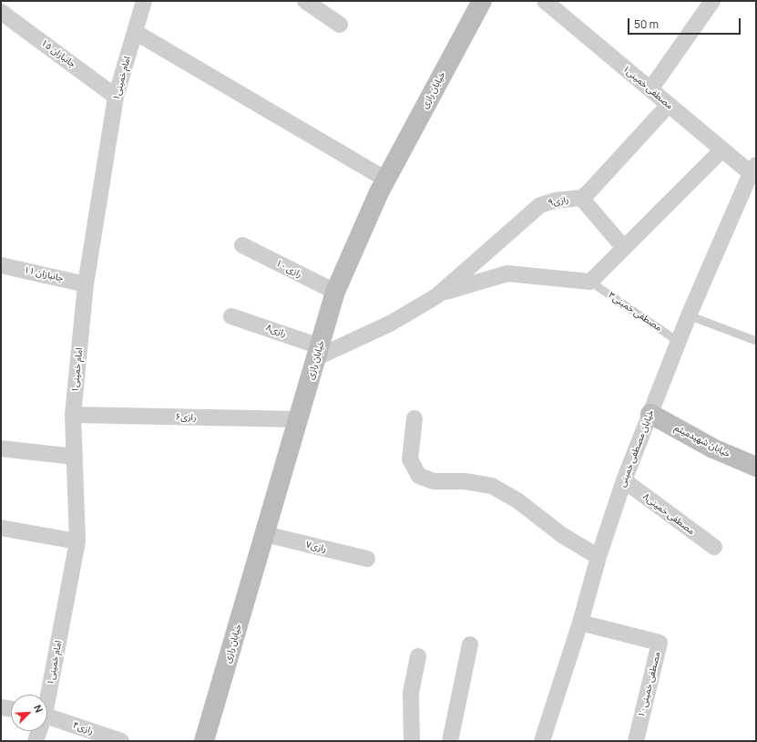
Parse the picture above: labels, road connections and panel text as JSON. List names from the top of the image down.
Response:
{
  "streets": {
    "street": [
      "جانبازان ۱۵",
      "امام خمینی۱",
      "مصطفی خمینی۱",
      "خیابان رازی",
      "رازی۹",
      "رازی ۱۰",
      "جانبازان ۱۱",
      "رازی۸",
      "رازی۶",
      "خیابان شهیدمیثم",
      "خیابان مصطفی خمینی",
      "مصطفی خمینی۸",
      "رازی۷",
      "مصطفی خمینی۱۰",
      "رازی۴"
    ],
    "lane": ["مصطفی خمینی۳"]
  },
  "crossings": [
    ["جانبازان ۱۵", "امام خمینی۱"],
    ["امام خمینی۱", "جانبازان ۱۱"],
    ["امام خمینی۱", "رازی۶"],
    ["مصطفی خمینی۱", "رازی۹"],
    ["مصطفی خمینی۱", "خیابان مصطفی خمینی"],
    ["خیابان رازی", "رازی۹"],
    ["خیابان رازی", "رازی ۱۰"],
    ["خیابان رازی", "رازی۸"],
    ["خیابان رازی", "رازی۶"],
    ["خیابان رازی", "رازی۷"],
    ["رازی۹", "مصطفی خمینی۳"],
    ["رازی۹", "رازی۸"],
    ["مصطفی خمینی۳", "خیابان مصطفی خمینی"],
    ["خیابان شهیدمیثم", "خیابان مصطفی خمینی"],
    ["خیابان مصطفی خمینی", "مصطفی خمینی۸"],
    ["خیابان مصطفی خمینی", "مصطفی خمینی۱۰"]
  ],
  "scale_bar": "50 m",
  "north": "top right"
}
